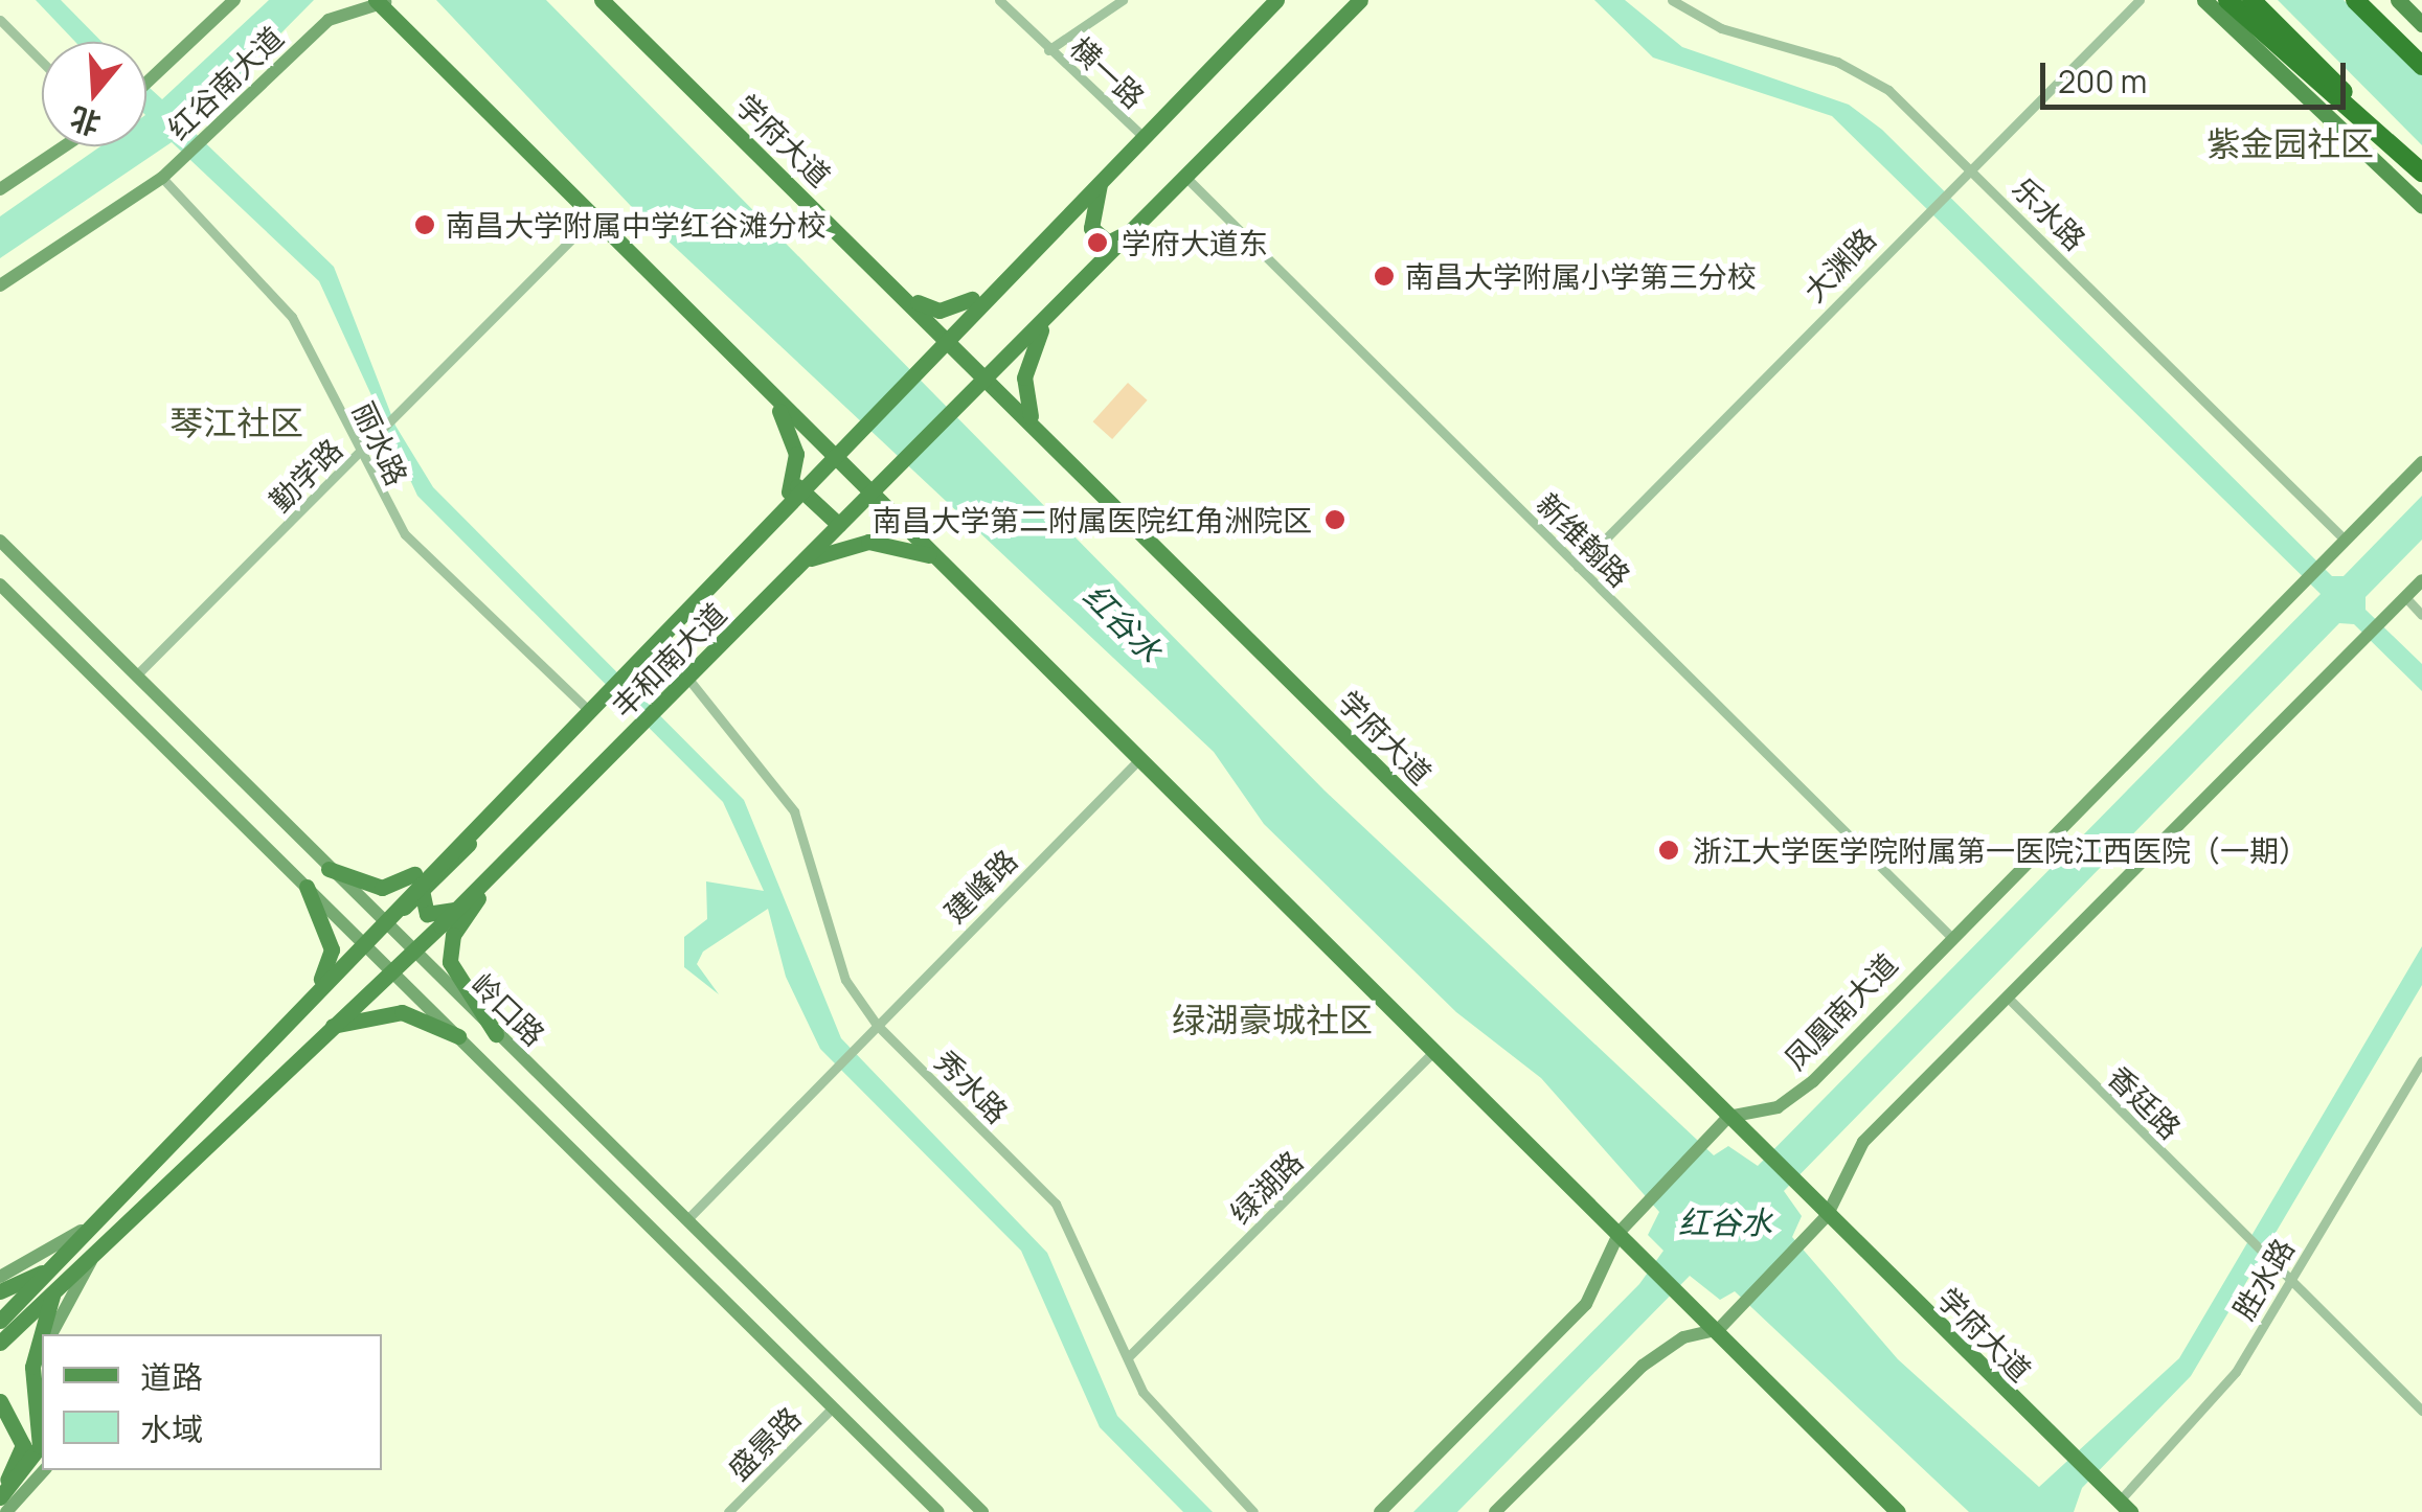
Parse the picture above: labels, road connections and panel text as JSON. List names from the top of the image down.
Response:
{
  "streets": {
    "main road": [
      "红谷南大道",
      "学府大道",
      "丰和南大道",
      "岭口路",
      "凤凰南大道"
    ],
    "street": [
      "横一路",
      "乐水路",
      "大渊路",
      "丽水路",
      "勤学路",
      "新维翰路",
      "建峰路",
      "秀水路",
      "香廷路",
      "绿湖路",
      "胜水路",
      "盛景路"
    ]
  },
  "crossings": [
    ["横一路", "丰和南大道"],
    ["红谷南大道", "丽水路"],
    ["学府大道", "丰和南大道"],
    ["学府大道", "凤凰南大道"],
    ["学府大道", "胜水路"],
    ["乐水路", "大渊路"],
    ["乐水路", "凤凰南大道"],
    ["大渊路", "新维翰路"],
    ["丽水路", "勤学路"],
    ["丽水路", "丰和南大道"],
    ["勤学路", "岭口路"],
    ["新维翰路", "丰和南大道"],
    ["新维翰路", "凤凰南大道"],
    ["丰和南大道", "岭口路"],
    ["丰和南大道", "秀水路"],
    ["建峰路", "岭口路"],
    ["建峰路", "秀水路"],
    ["岭口路", "盛景路"],
    ["秀水路", "绿湖路"],
    ["香廷路", "胜水路"]
  ],
  "districts": ["紫金园社区", "琴江社区", "绿湖豪城社区"],
  "water": ["红谷水"],
  "places": [
    "南昌大学附属中学红谷滩分校",
    "学府大道东",
    "南昌大学附属小学第三分校",
    "南昌大学第二附属医院红角洲院区",
    "浙江大学医学院附属第一医院江西医院（一期）"
  ],
  "legend": ["道路", "水域"],
  "scale_bar": "200 m",
  "north": "bottom"
}
